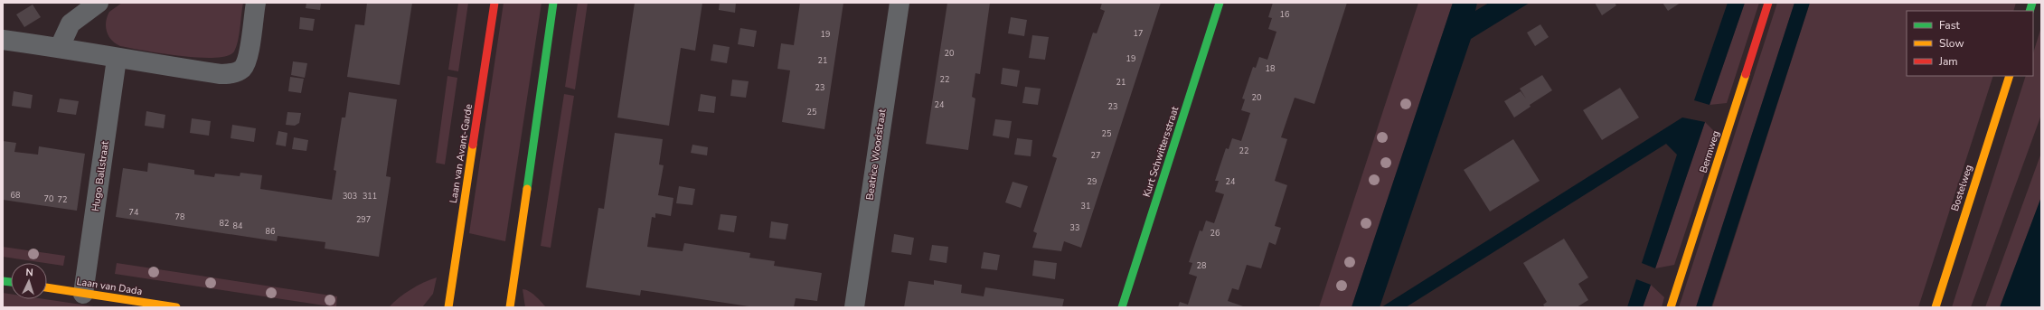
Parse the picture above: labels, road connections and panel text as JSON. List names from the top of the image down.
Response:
{
  "streets": {
    "street": [
      "Kurt Schwittersstraat",
      "Bermweg",
      "Laan van Avant-Garde",
      "Beatrice Woodstraat",
      "Hugo Ballstraat",
      "Bostelweg",
      "Laan van Dada"
    ]
  },
  "crossings": [
    ["Hugo Ballstraat", "Laan van Dada"]
  ],
  "house_numbers": [
    "16",
    "17",
    "19",
    "20",
    "19",
    "21",
    "18",
    "22",
    "21",
    "23",
    "20",
    "24",
    "23",
    "25",
    "25",
    "22",
    "27",
    "29",
    "24",
    "68",
    "303",
    "311",
    "70",
    "72",
    "31",
    "74",
    "78",
    "297",
    "82",
    "84",
    "33",
    "86",
    "26",
    "28"
  ],
  "legend": ["Fast", "Slow", "Jam"],
  "north": "top"
}
